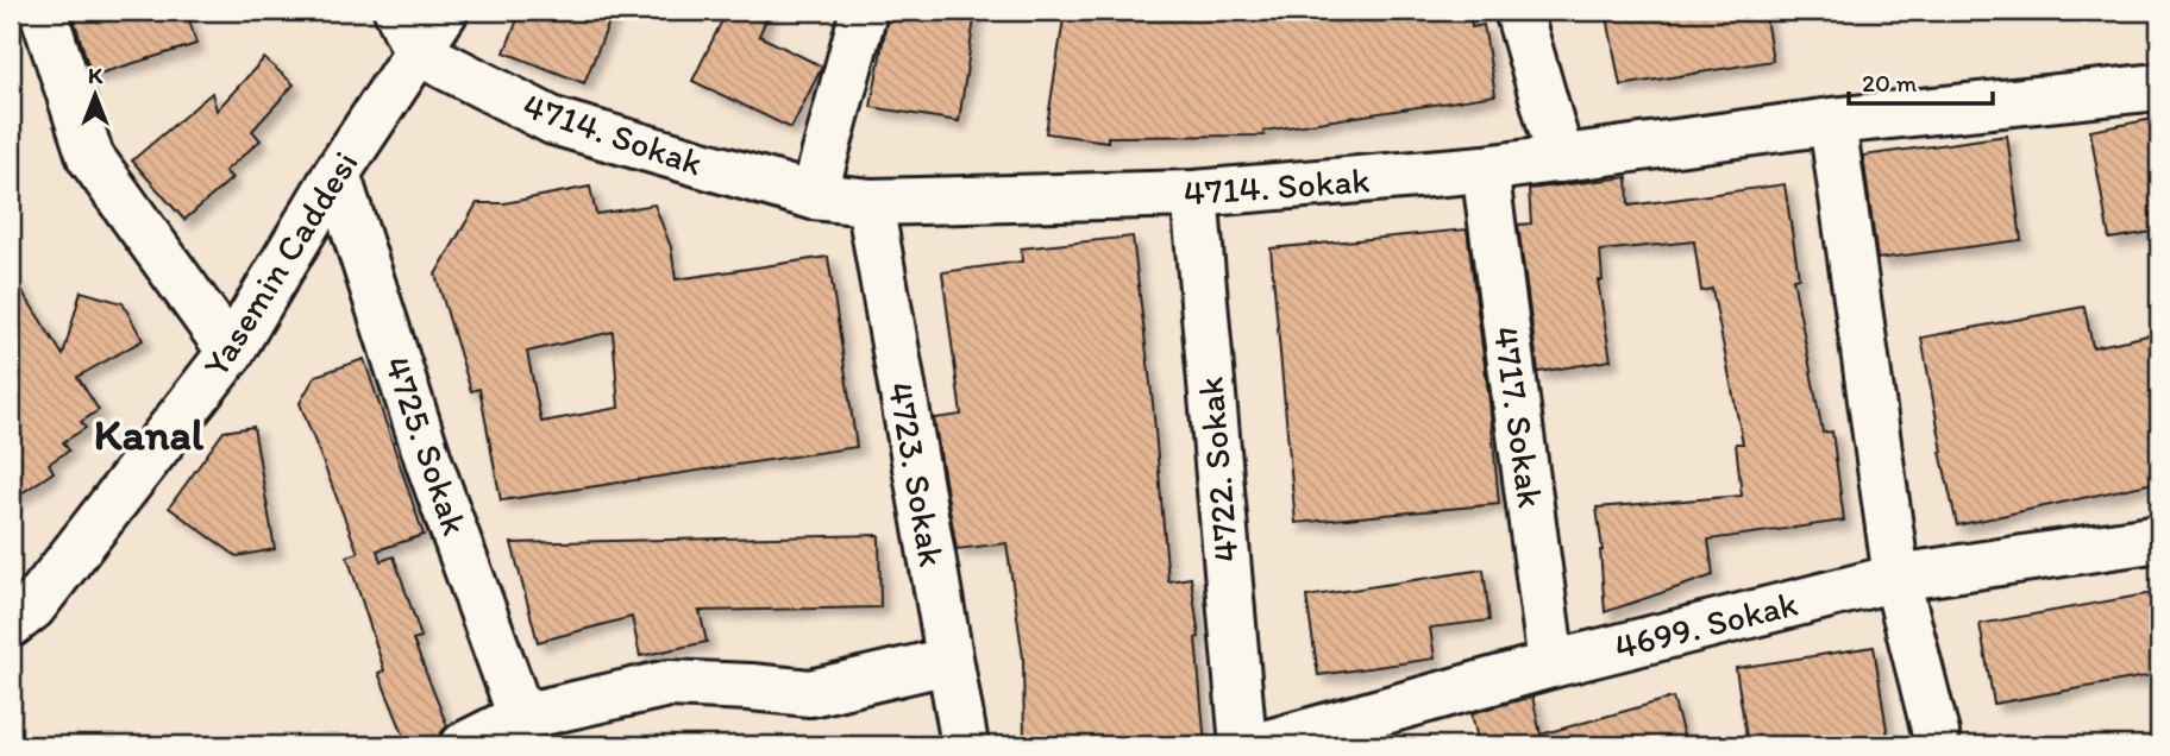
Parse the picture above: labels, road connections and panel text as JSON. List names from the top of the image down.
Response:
{
  "streets": {
    "street": [
      "4714. Sokak",
      "Yasemin Caddesi",
      "4717. Sokak",
      "4725. Sokak",
      "4722. Sokak",
      "4723. Sokak",
      "4699. Sokak"
    ]
  },
  "crossings": [
    ["4714. Sokak", "Yasemin Caddesi"],
    ["4714. Sokak", "4717. Sokak"],
    ["4714. Sokak", "4722. Sokak"],
    ["4714. Sokak", "4723. Sokak"],
    ["Yasemin Caddesi", "4725. Sokak"],
    ["4717. Sokak", "4699. Sokak"]
  ],
  "districts": ["Kanal"],
  "scale_bar": "20 m",
  "north": "top"
}
